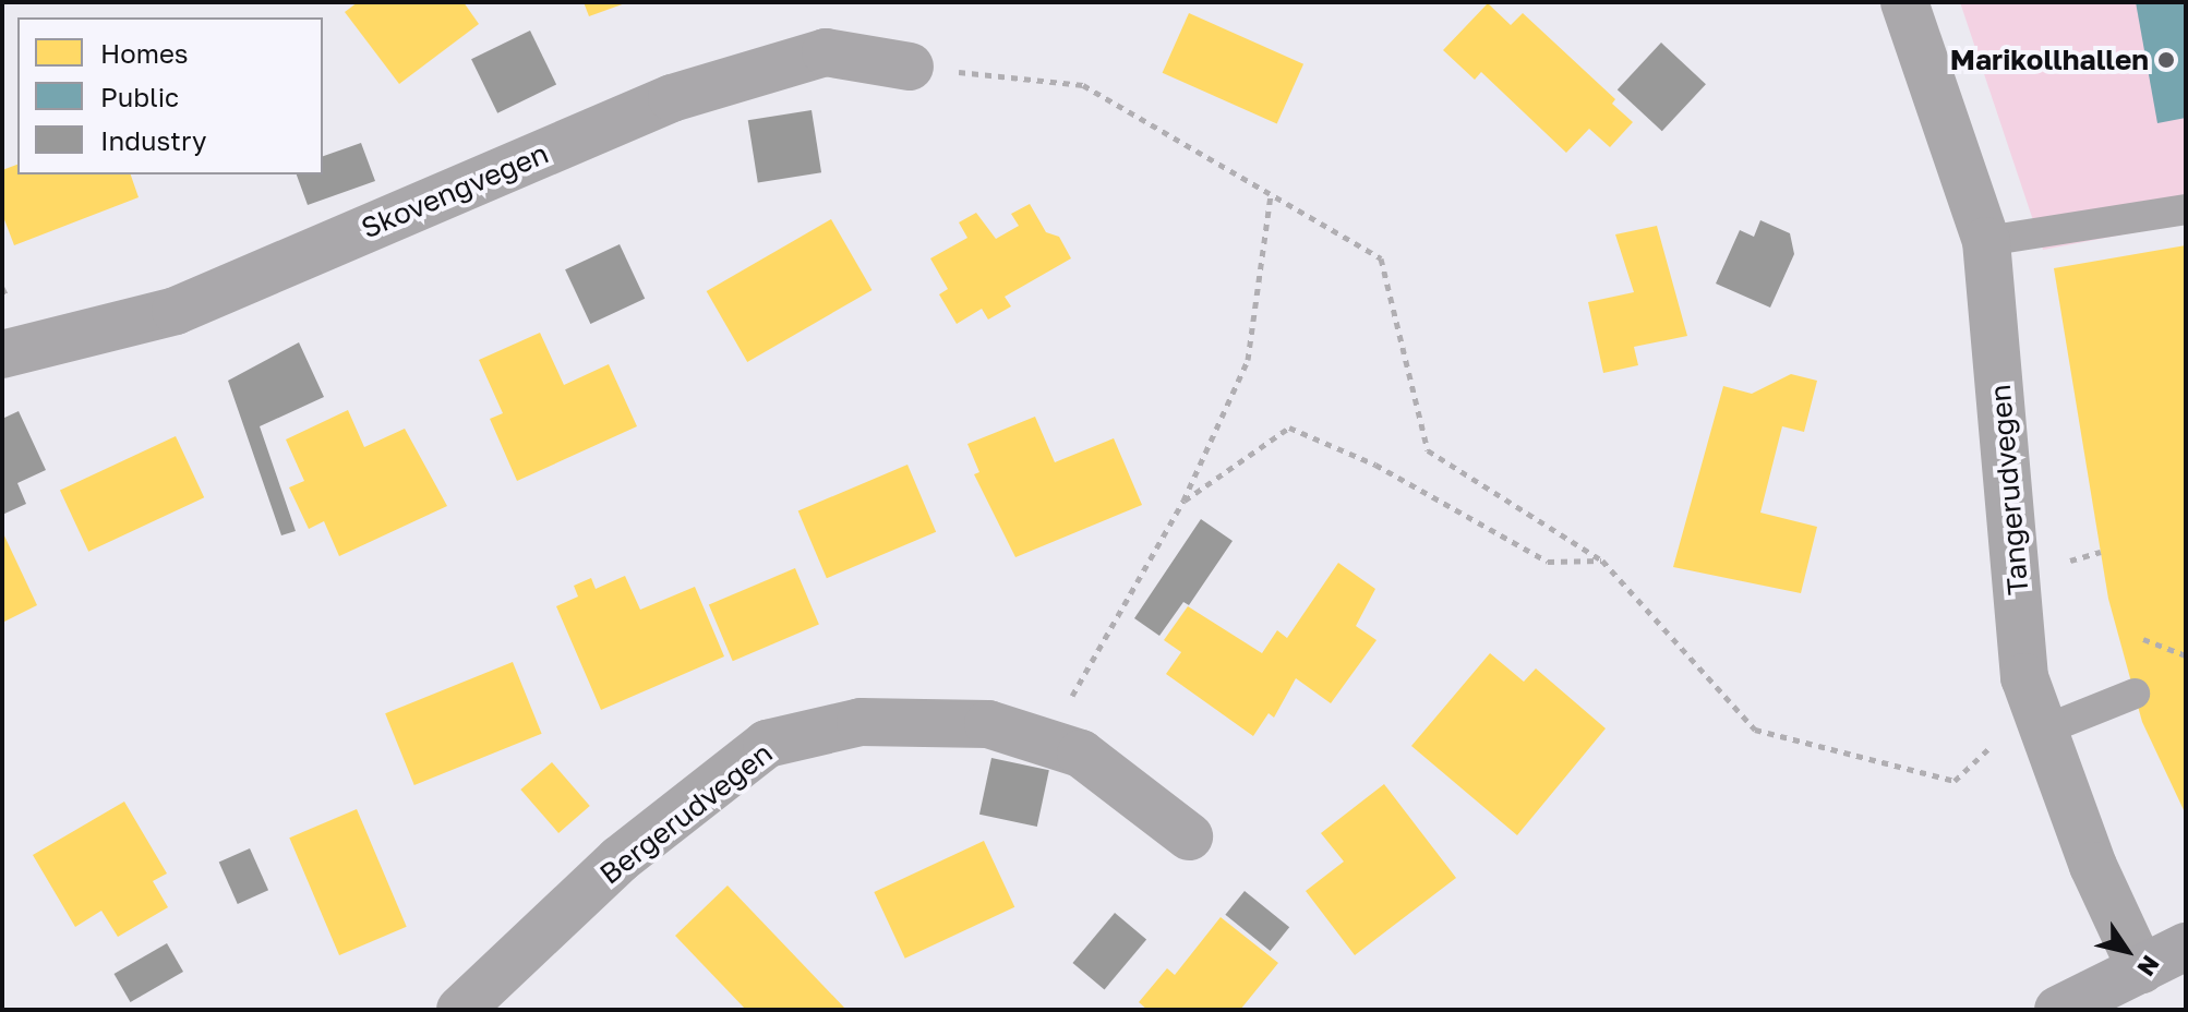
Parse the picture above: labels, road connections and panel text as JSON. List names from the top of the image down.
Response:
{
  "streets": {
    "street": ["Skovengvegen", "Tangerudvegen", "Bergerudvegen"]
  },
  "places": ["Marikollhallen"],
  "legend": ["Homes", "Public", "Industry"],
  "north": "bottom right"
}
